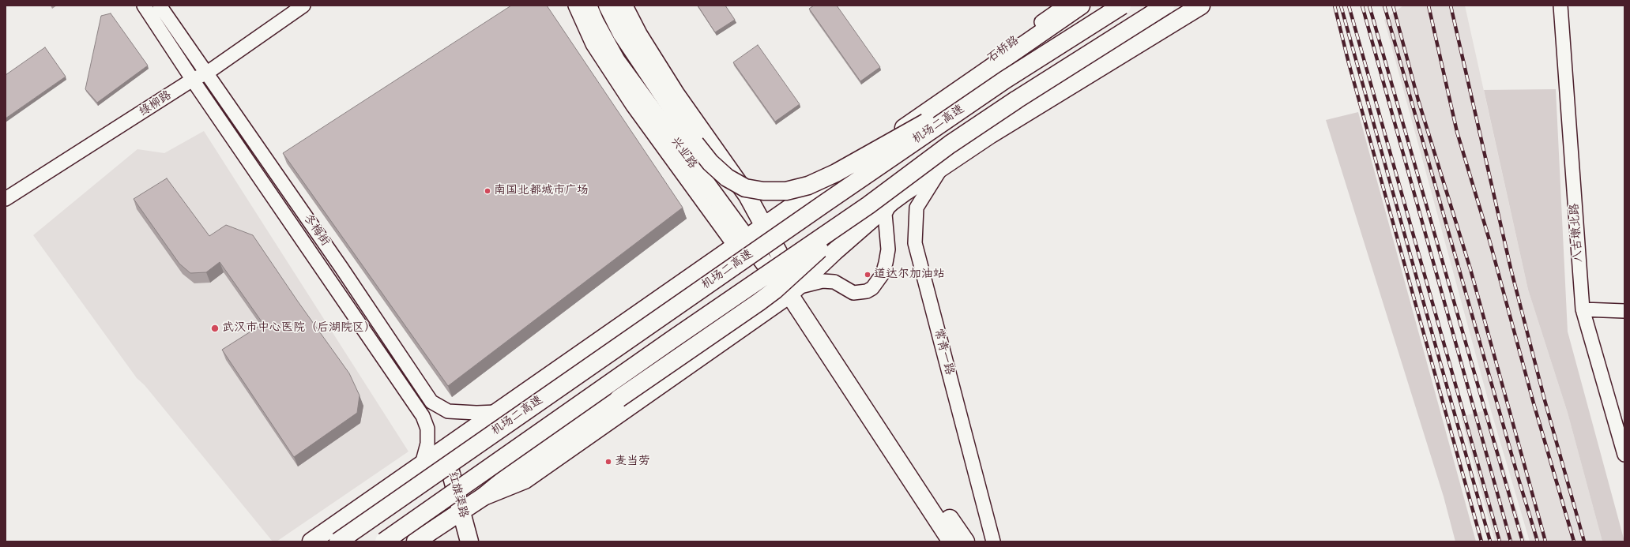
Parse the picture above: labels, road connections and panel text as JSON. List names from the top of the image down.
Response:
{
  "streets": {
    "main road": ["机场二高速", "兴业路", "红旗渠路"],
    "street": [
      "石桥路",
      "绿柳路",
      "冬梅街",
      "八古墩北路",
      "常青一路"
    ]
  },
  "crossings": [
    ["绿柳路", "冬梅街"]
  ],
  "places": [
    "南国北都城市广场",
    "道达尔加油站",
    "武汉市中心医院（后湖院区）",
    "麦当劳"
  ]
}
